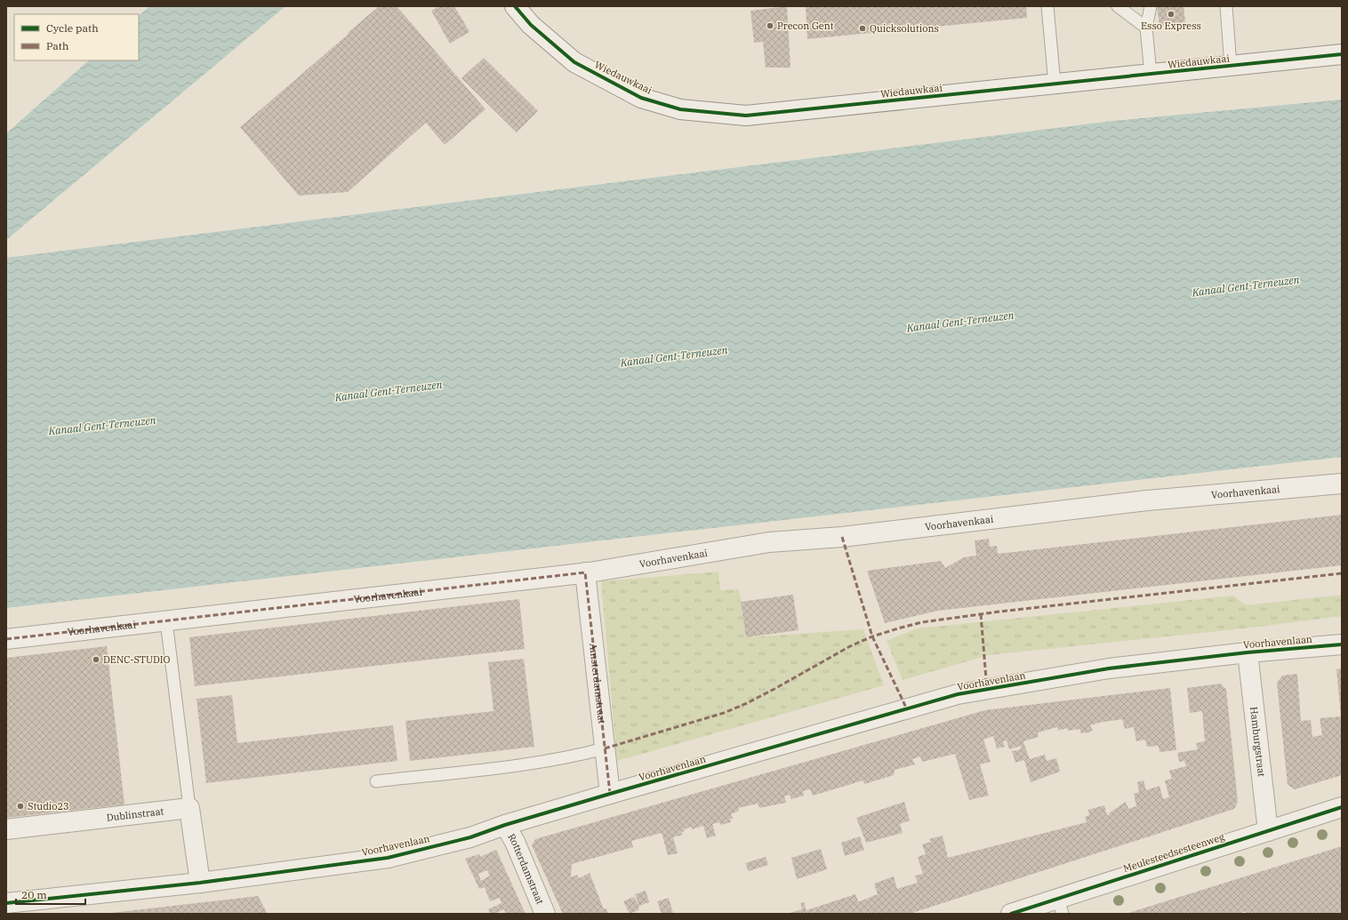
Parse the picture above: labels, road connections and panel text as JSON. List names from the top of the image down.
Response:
{
  "streets": {
    "street": [
      "Wiedauwkaai",
      "Voorhavenkaai",
      "Voorhavenlaan",
      "Amsterdamstraat",
      "Hamburgstraat",
      "Dublinstraat",
      "Meulesteedsesteenweg",
      "Rotterdamstraat"
    ]
  },
  "crossings": [
    ["Voorhavenkaai", "Amsterdamstraat"],
    ["Voorhavenlaan", "Amsterdamstraat"],
    ["Voorhavenlaan", "Hamburgstraat"],
    ["Voorhavenlaan", "Rotterdamstraat"],
    ["Hamburgstraat", "Meulesteedsesteenweg"]
  ],
  "water": ["Kanaal Gent-Terneuzen"],
  "places": [
    "Esso Express",
    "Precon Gent",
    "Quicksolutions",
    "DENC-STUDIO",
    "Studio23"
  ],
  "legend": ["Cycle path", "Path"],
  "scale_bar": "20 m"
}
